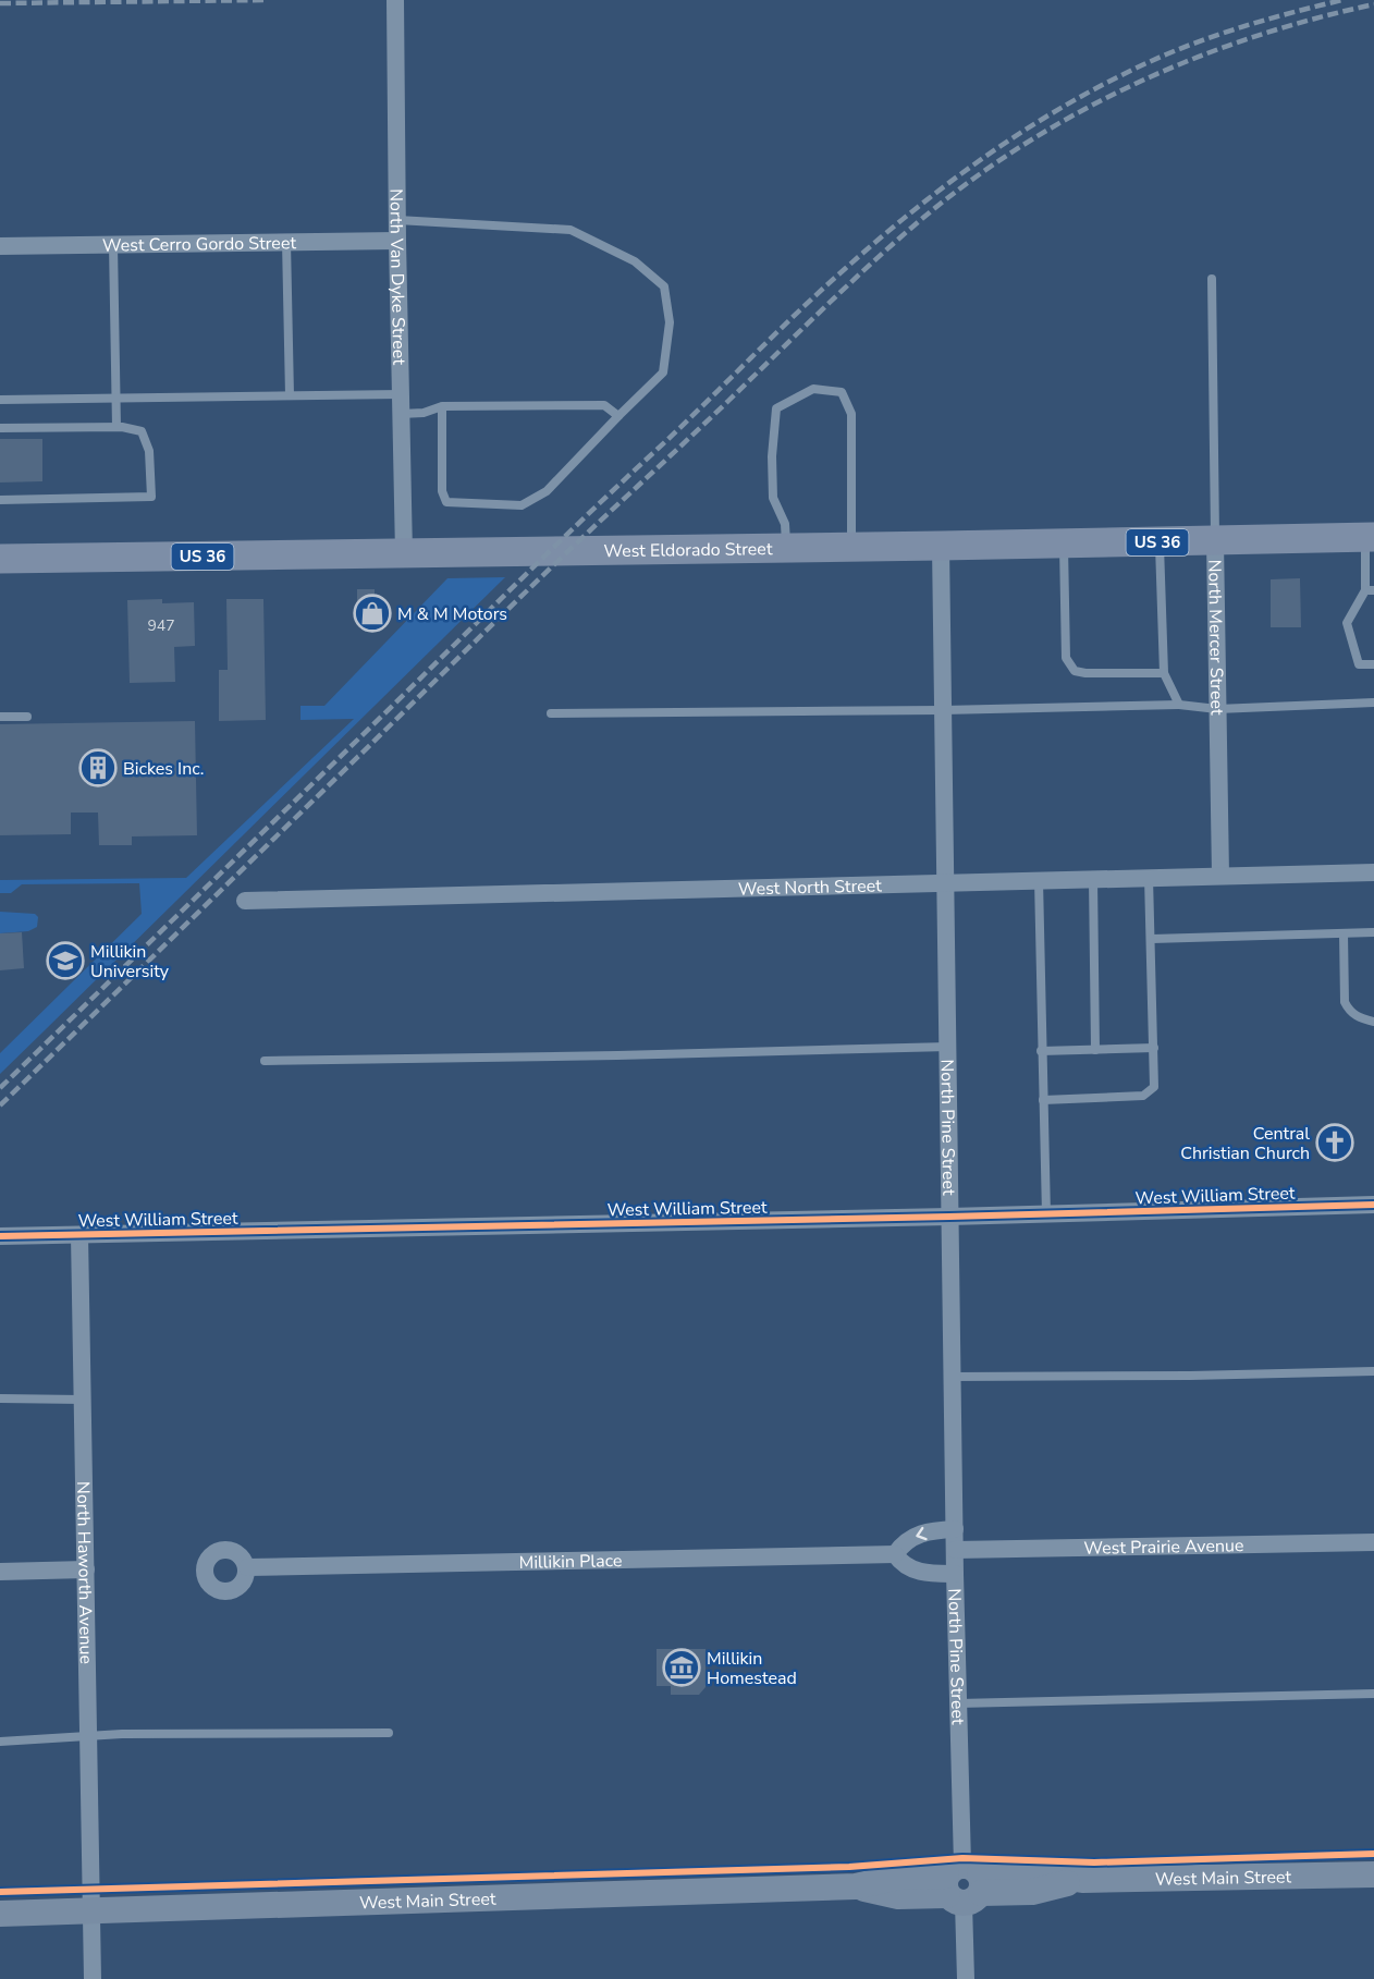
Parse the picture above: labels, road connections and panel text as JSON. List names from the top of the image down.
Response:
{
  "streets": {
    "main road": ["US 36", "West Eldorado Street"],
    "street": [
      "West Cerro Gordo Street",
      "North Van Dyke Street",
      "North Mercer Street",
      "West North Street",
      "North Pine Street",
      "West William Street",
      "West Prairie Avenue",
      "Millikin Place",
      "North Haworth Avenue",
      "West Main Street"
    ]
  },
  "crossings": [
    ["West Cerro Gordo Street", "North Van Dyke Street"],
    ["North Van Dyke Street", "West Eldorado Street"],
    ["West Eldorado Street", "North Mercer Street"],
    ["West Eldorado Street", "North Pine Street"],
    ["North Mercer Street", "West North Street"],
    ["West North Street", "North Pine Street"],
    ["North Pine Street", "West William Street"],
    ["North Pine Street", "West Prairie Avenue"],
    ["North Pine Street", "West Main Street"],
    ["West William Street", "North Haworth Avenue"],
    ["North Haworth Avenue", "West Main Street"]
  ],
  "places": {
    "shop": ["M & M Motors"],
    "building": ["Bickes Inc."],
    "school or university": ["Millikin University"],
    "church": ["Central Christian Church"],
    "museum": ["Millikin Homestead"]
  },
  "house_numbers": ["947"]
}
